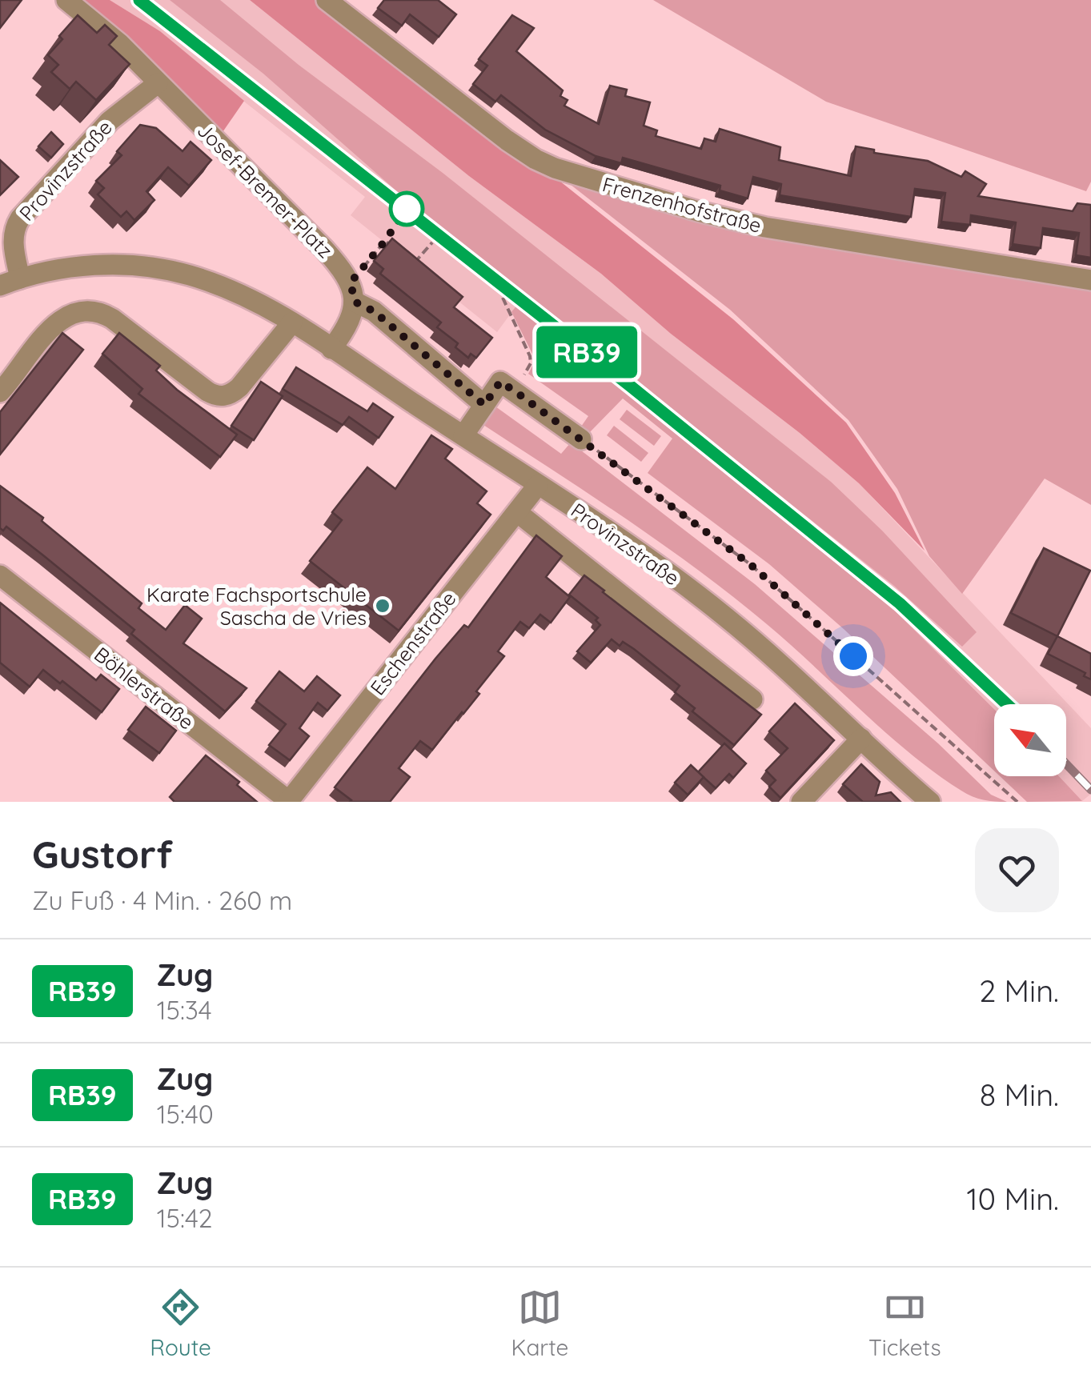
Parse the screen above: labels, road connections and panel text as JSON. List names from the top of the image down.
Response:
{
  "streets": {
    "street": [
      "Provinzstraße",
      "Josef-Bremer-Platz",
      "Frenzenhofstraße",
      "Eschenstraße",
      "Böhlerstraße"
    ]
  },
  "crossings": [
    ["Provinzstraße", "Josef-Bremer-Platz"],
    ["Provinzstraße", "Eschenstraße"],
    ["Eschenstraße", "Böhlerstraße"]
  ],
  "places": ["Karate Fachsportschule Sascha de Vries"],
  "north": "top left",
  "page": {
    "on_map": "RB39",
    "heading": ["Gustorf", "Zu Fuß · 4 Min. · 260 m"],
    "list": [
      {
        "mark": "RB39",
        "name": "Zug",
        "note": "15:34",
        "value": "2 Min."
      },
      {
        "mark": "RB39",
        "name": "Zug",
        "note": "15:40",
        "value": "8 Min."
      },
      {
        "mark": "RB39",
        "name": "Zug",
        "note": "15:42",
        "value": "10 Min."
      }
    ],
    "tabs": ["Route", "Karte", "Tickets"]
  }
}
